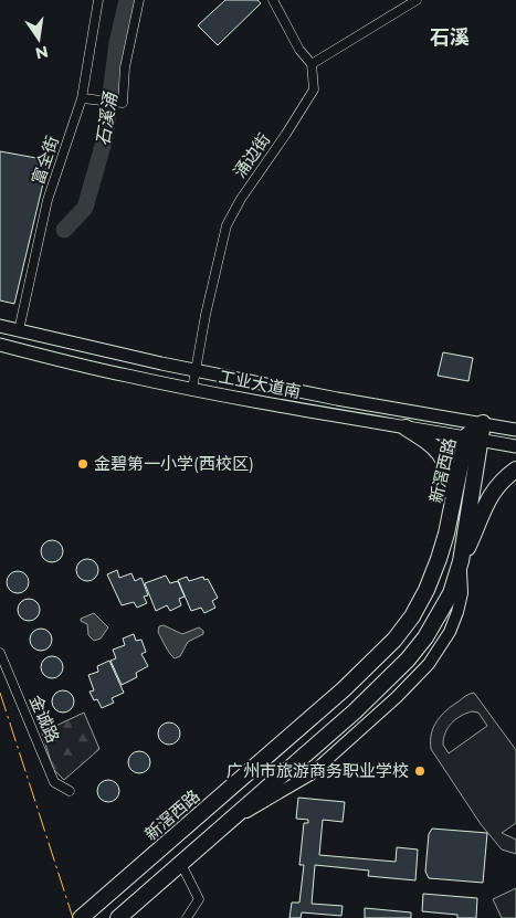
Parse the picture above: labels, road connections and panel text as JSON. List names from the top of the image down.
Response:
{
  "streets": {
    "highway": ["新滘西路"],
    "main road": ["工业大道南"],
    "street": ["涌边街", "富全街", "金诚路"]
  },
  "crossings": [
    ["涌边街", "工业大道南"],
    ["工业大道南", "新滘西路"]
  ],
  "districts": ["石溪"],
  "water": ["石溪涌"],
  "places": ["金碧第一小学(西校区)", "广州市旅游商务职业学校"],
  "north": "bottom"
}
